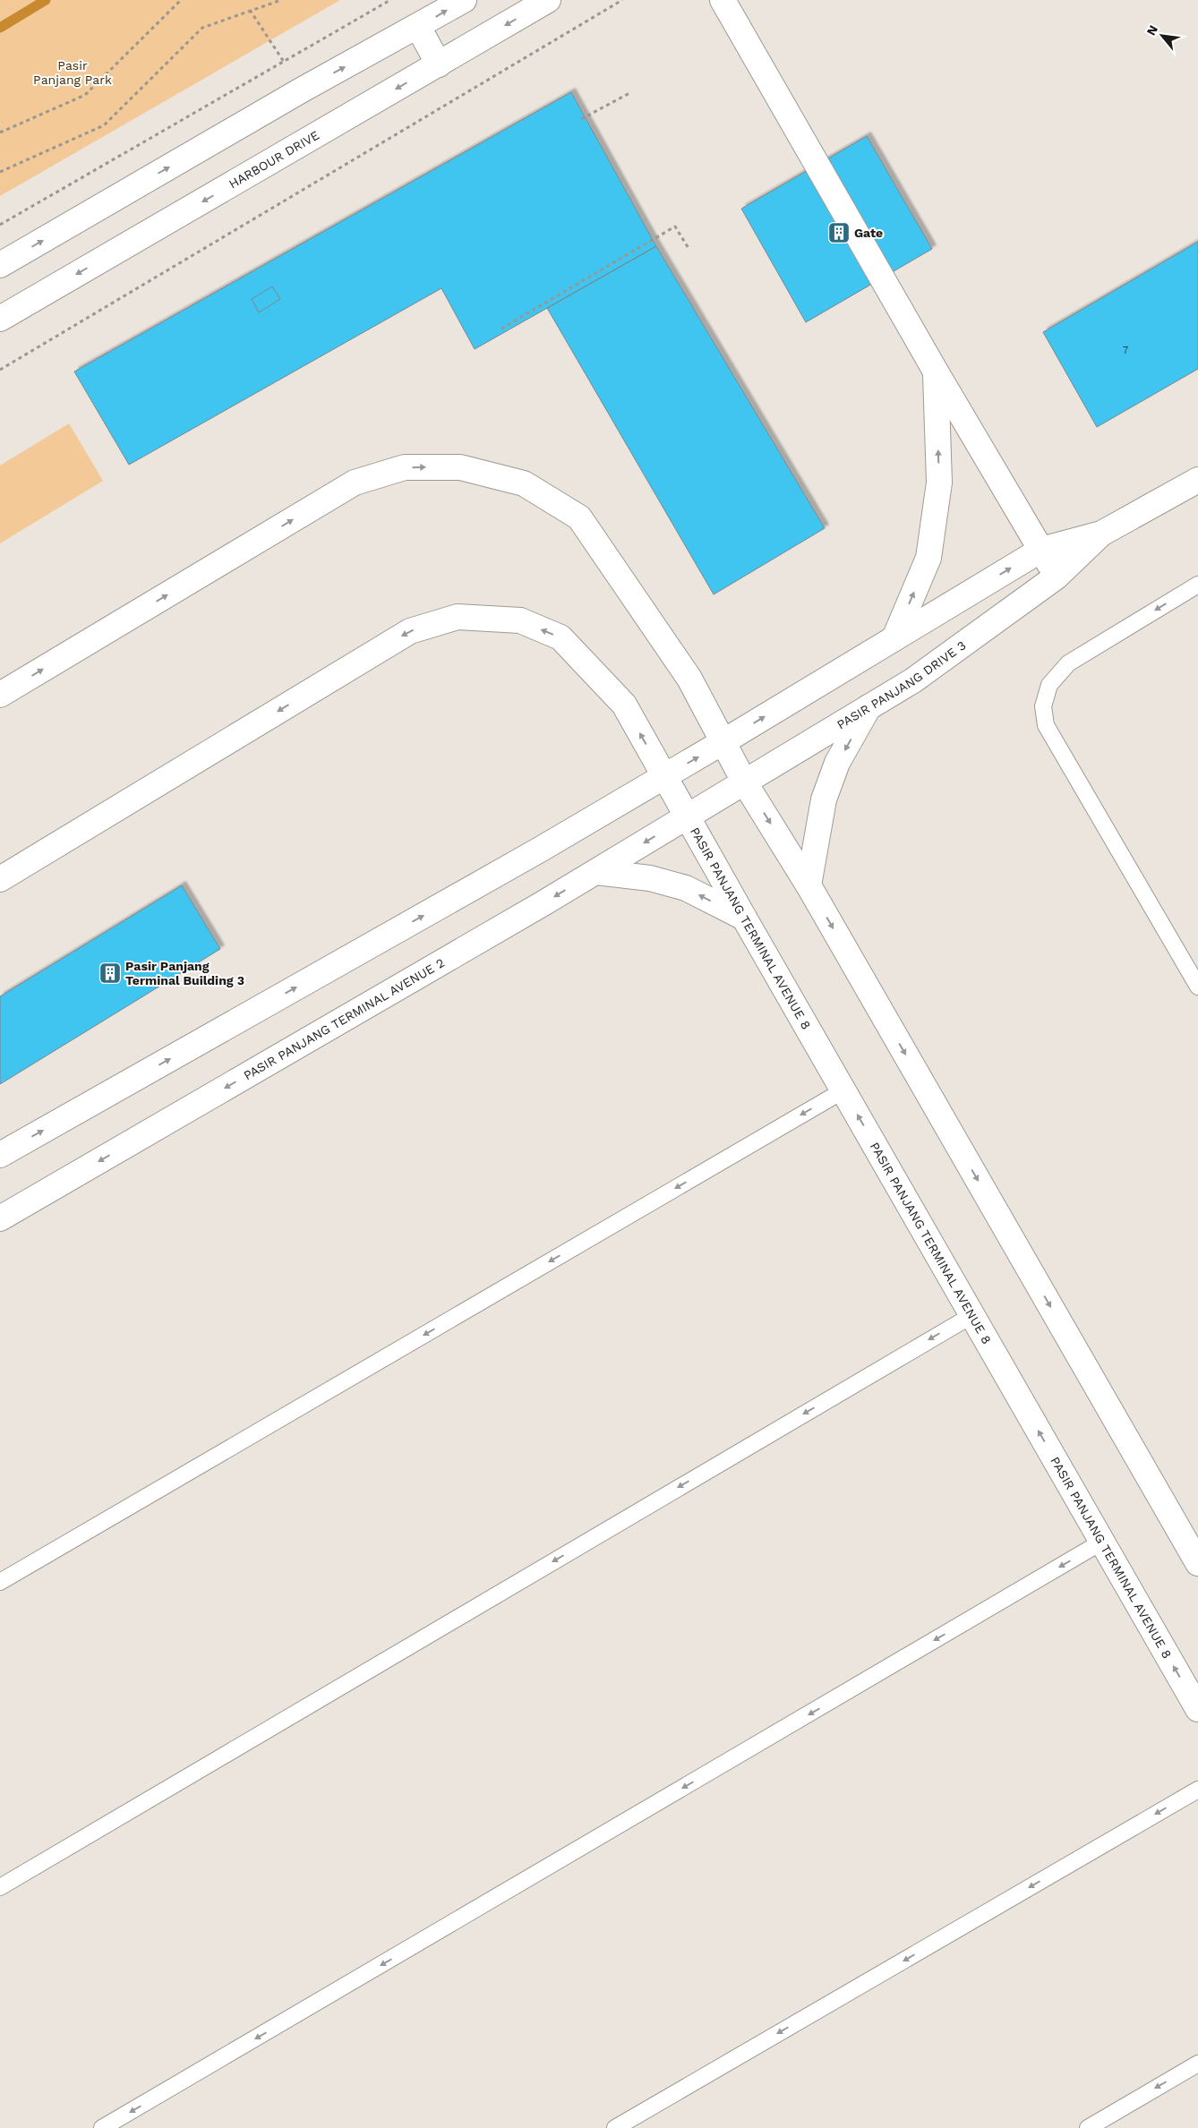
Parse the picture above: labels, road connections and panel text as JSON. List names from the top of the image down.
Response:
{
  "streets": {
    "street": [
      "HARBOUR DRIVE",
      "PASIR PANJANG DRIVE 3",
      "PASIR PANJANG TERMINAL AVENUE 8",
      "PASIR PANJANG TERMINAL AVENUE 2"
    ]
  },
  "crossings": [
    ["PASIR PANJANG DRIVE 3", "PASIR PANJANG TERMINAL AVENUE 8"],
    ["PASIR PANJANG DRIVE 3", "PASIR PANJANG TERMINAL AVENUE 2"],
    ["PASIR PANJANG TERMINAL AVENUE 8", "PASIR PANJANG TERMINAL AVENUE 2"]
  ],
  "parks": ["Pasir Panjang Park"],
  "places": {
    "building": ["Gate", "Pasir Panjang Terminal Building 3"]
  },
  "house_numbers": ["7"],
  "north": "top left"
}
